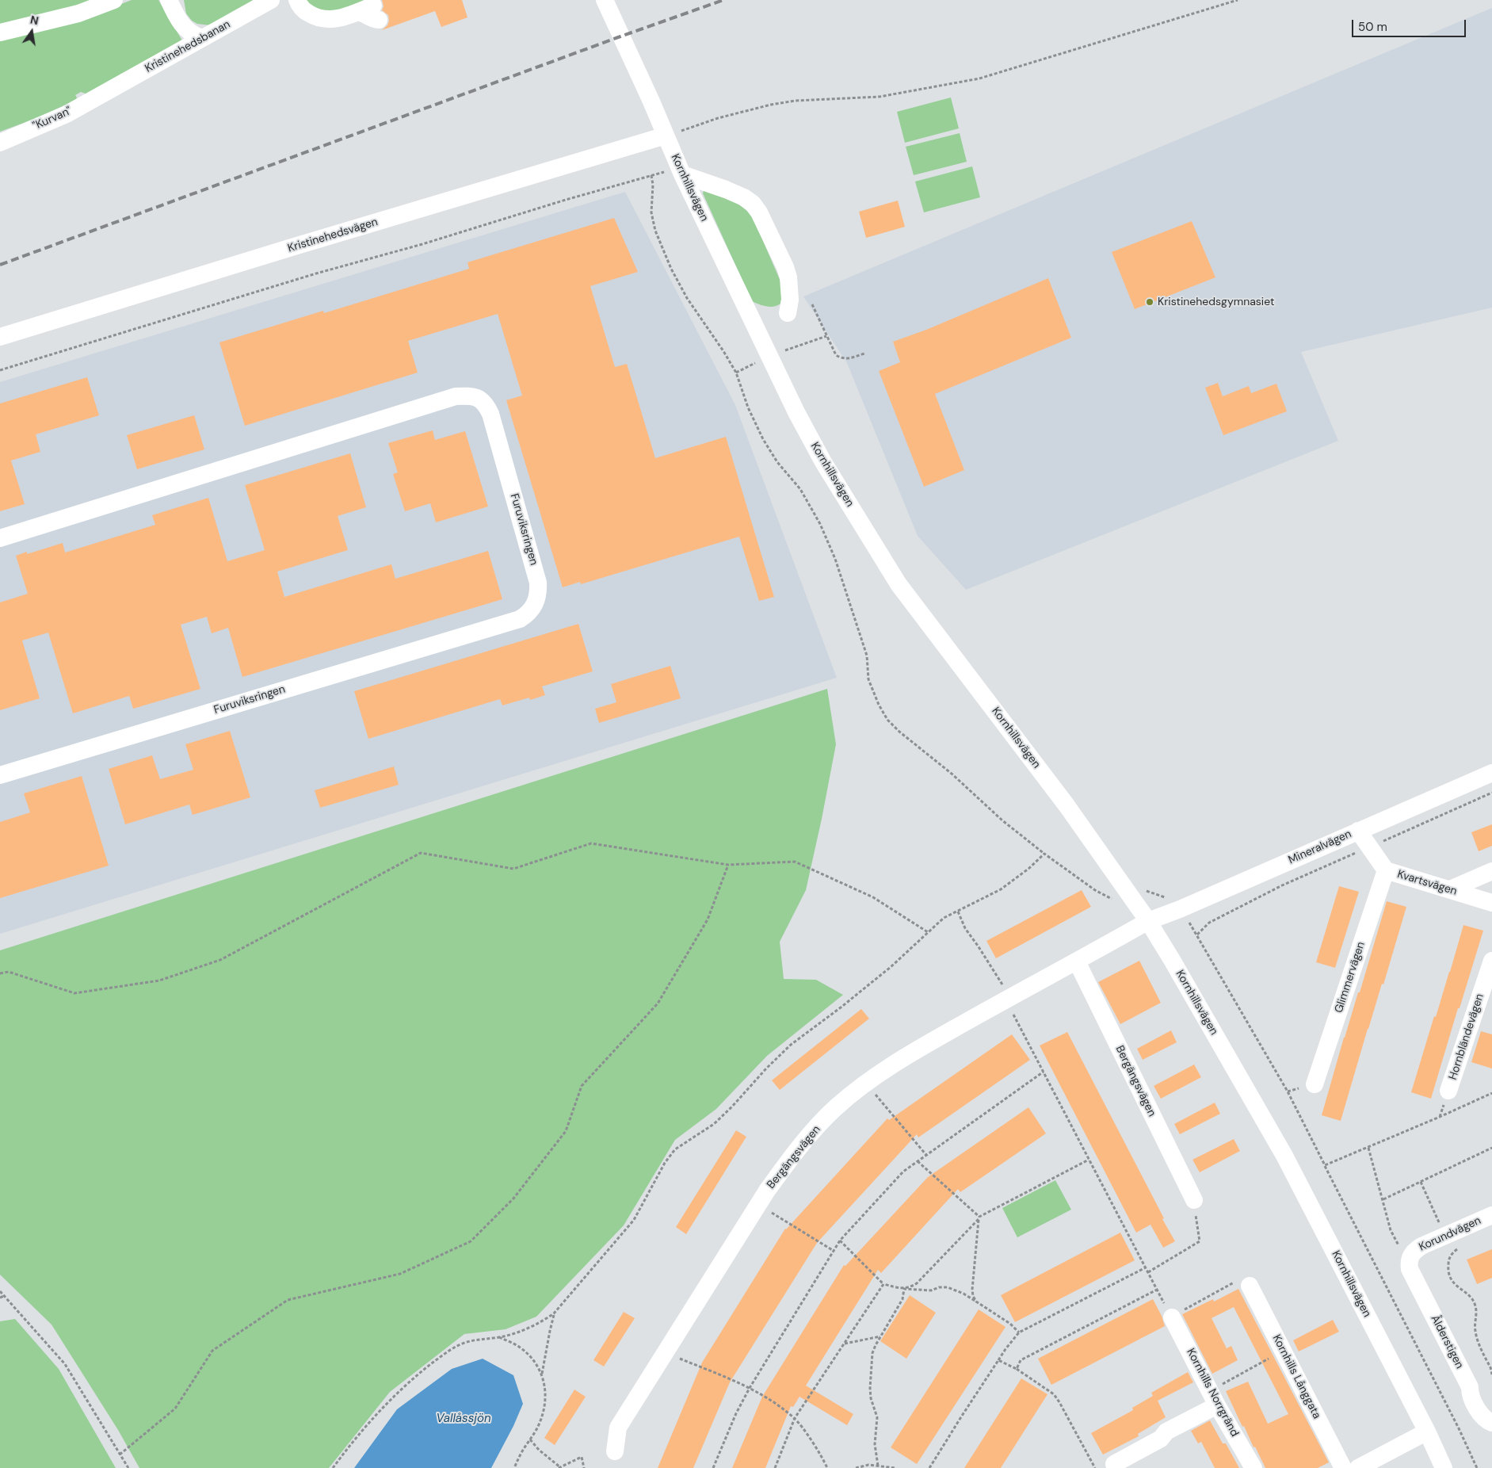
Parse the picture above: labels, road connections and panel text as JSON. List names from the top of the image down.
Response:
{
  "streets": {
    "street": [
      "Kristinehedsbanan",
      "\"Kurvan\"",
      "Kornhillsvägen",
      "Kristinehedsvägen",
      "Furuviksringen",
      "Mineralvägen",
      "Kvartsvägen",
      "Glimmervägen",
      "Hornbländevägen",
      "Bergängsvägen",
      "Korundvägen",
      "Ålderstigen",
      "Kornhills Långgata",
      "Kornhills Norrgränd"
    ]
  },
  "crossings": [
    ["Kristinehedsbanan", "\"Kurvan\""],
    ["Kornhillsvägen", "Kristinehedsvägen"],
    ["Kornhillsvägen", "Mineralvägen"],
    ["Kornhillsvägen", "Bergängsvägen"],
    ["Mineralvägen", "Kvartsvägen"],
    ["Mineralvägen", "Bergängsvägen"],
    ["Kvartsvägen", "Glimmervägen"],
    ["Korundvägen", "Ålderstigen"]
  ],
  "water": ["Vallåssjön"],
  "places": ["Kristinehedsgymnasiet"],
  "scale_bar": "50 m",
  "north": "top"
}
